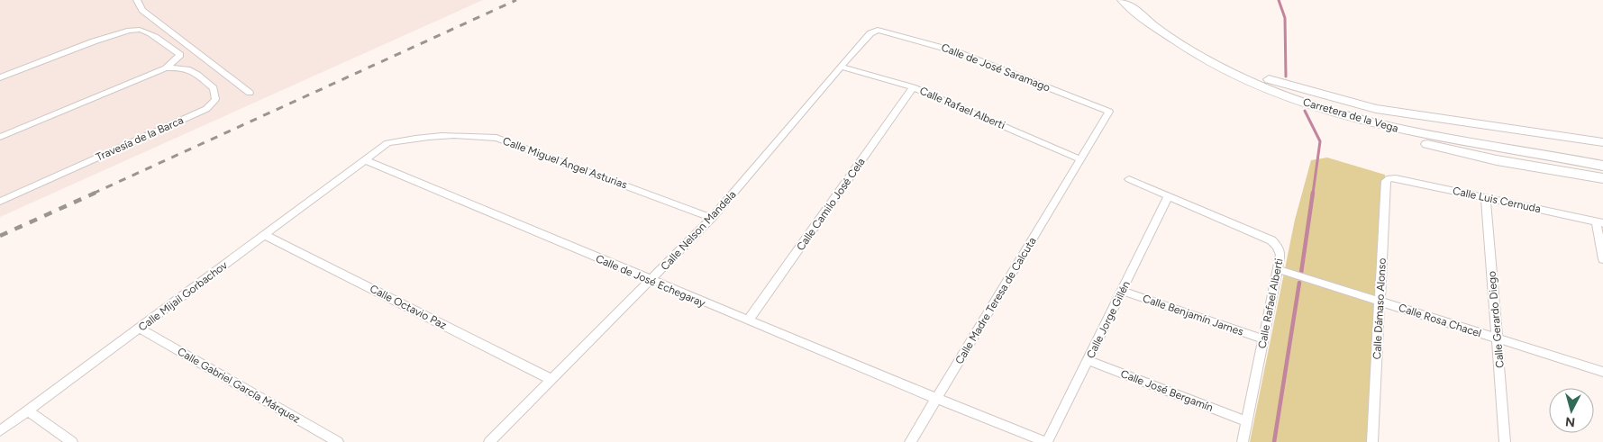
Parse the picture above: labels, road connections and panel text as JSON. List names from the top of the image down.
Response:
{
  "streets": {
    "main road": ["Carretera de la Vega"],
    "street": [
      "Calle de José Saramago",
      "Calle Rafael Alberti",
      "Travesía de la Barca",
      "Calle Miguel Ángel Asturias",
      "Calle Luis Cernuda",
      "Calle Camilo José Cela",
      "Calle Nelson Mandela",
      "Calle de José Echegaray",
      "Calle Mijail Gorbachov",
      "Calle Madre Teresa de Calcuta",
      "Calle Octavio Paz",
      "Calle Dámaso Alonso",
      "Calle Benjamín Jarnes",
      "Calle Jorge Gillén",
      "Calle Gerardo Diego",
      "Calle Rosa Chacel",
      "Calle Gabriel García Márquez",
      "Calle José Bergamín"
    ]
  },
  "crossings": [
    ["Calle de José Saramago", "Calle Rafael Alberti"],
    ["Calle de José Saramago", "Calle Nelson Mandela"],
    ["Calle de José Saramago", "Calle Madre Teresa de Calcuta"],
    ["Calle Rafael Alberti", "Calle Camilo José Cela"],
    ["Calle Rafael Alberti", "Calle Nelson Mandela"],
    ["Calle Rafael Alberti", "Calle Madre Teresa de Calcuta"],
    ["Calle Rafael Alberti", "Calle Benjamín Jarnes"],
    ["Calle Rafael Alberti", "Calle Jorge Gillén"],
    ["Calle Rafael Alberti", "Calle Rosa Chacel"],
    ["Calle Rafael Alberti", "Calle José Bergamín"],
    ["Calle Miguel Ángel Asturias", "Calle Nelson Mandela"],
    ["Calle Miguel Ángel Asturias", "Calle de José Echegaray"],
    ["Calle Miguel Ángel Asturias", "Calle Mijail Gorbachov"],
    ["Calle Luis Cernuda", "Calle Dámaso Alonso"],
    ["Calle Luis Cernuda", "Calle Gerardo Diego"],
    ["Calle Camilo José Cela", "Calle de José Echegaray"],
    ["Calle Nelson Mandela", "Calle de José Echegaray"],
    ["Calle Nelson Mandela", "Calle Octavio Paz"],
    ["Calle de José Echegaray", "Calle Mijail Gorbachov"],
    ["Calle de José Echegaray", "Calle Madre Teresa de Calcuta"],
    ["Calle de José Echegaray", "Calle Jorge Gillén"],
    ["Calle Mijail Gorbachov", "Calle Octavio Paz"],
    ["Calle Mijail Gorbachov", "Calle Gabriel García Márquez"],
    ["Calle Dámaso Alonso", "Calle Rosa Chacel"],
    ["Calle Benjamín Jarnes", "Calle Jorge Gillén"],
    ["Calle Jorge Gillén", "Calle José Bergamín"],
    ["Calle Gerardo Diego", "Calle Rosa Chacel"]
  ],
  "north": "bottom"
}
